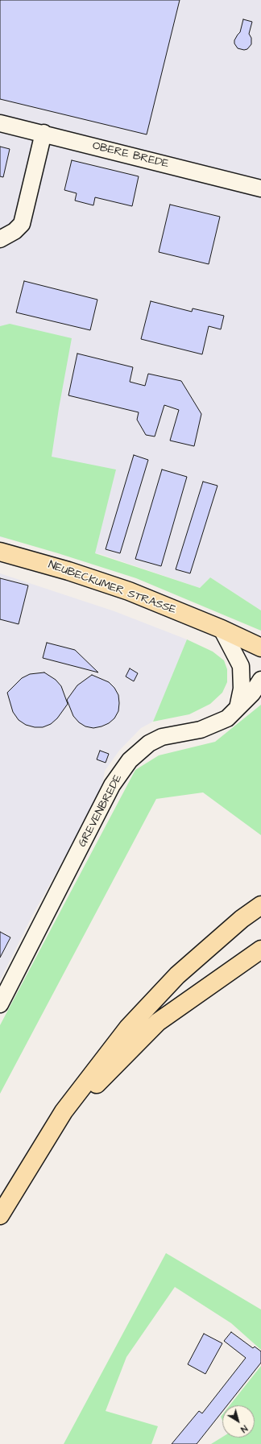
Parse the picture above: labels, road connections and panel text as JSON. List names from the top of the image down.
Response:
{
  "streets": {
    "main road": ["NEUBECKUMER STRASSE"],
    "street": ["OBERE BREDE", "GREVENBREDE"]
  },
  "north": "bottom right"
}
